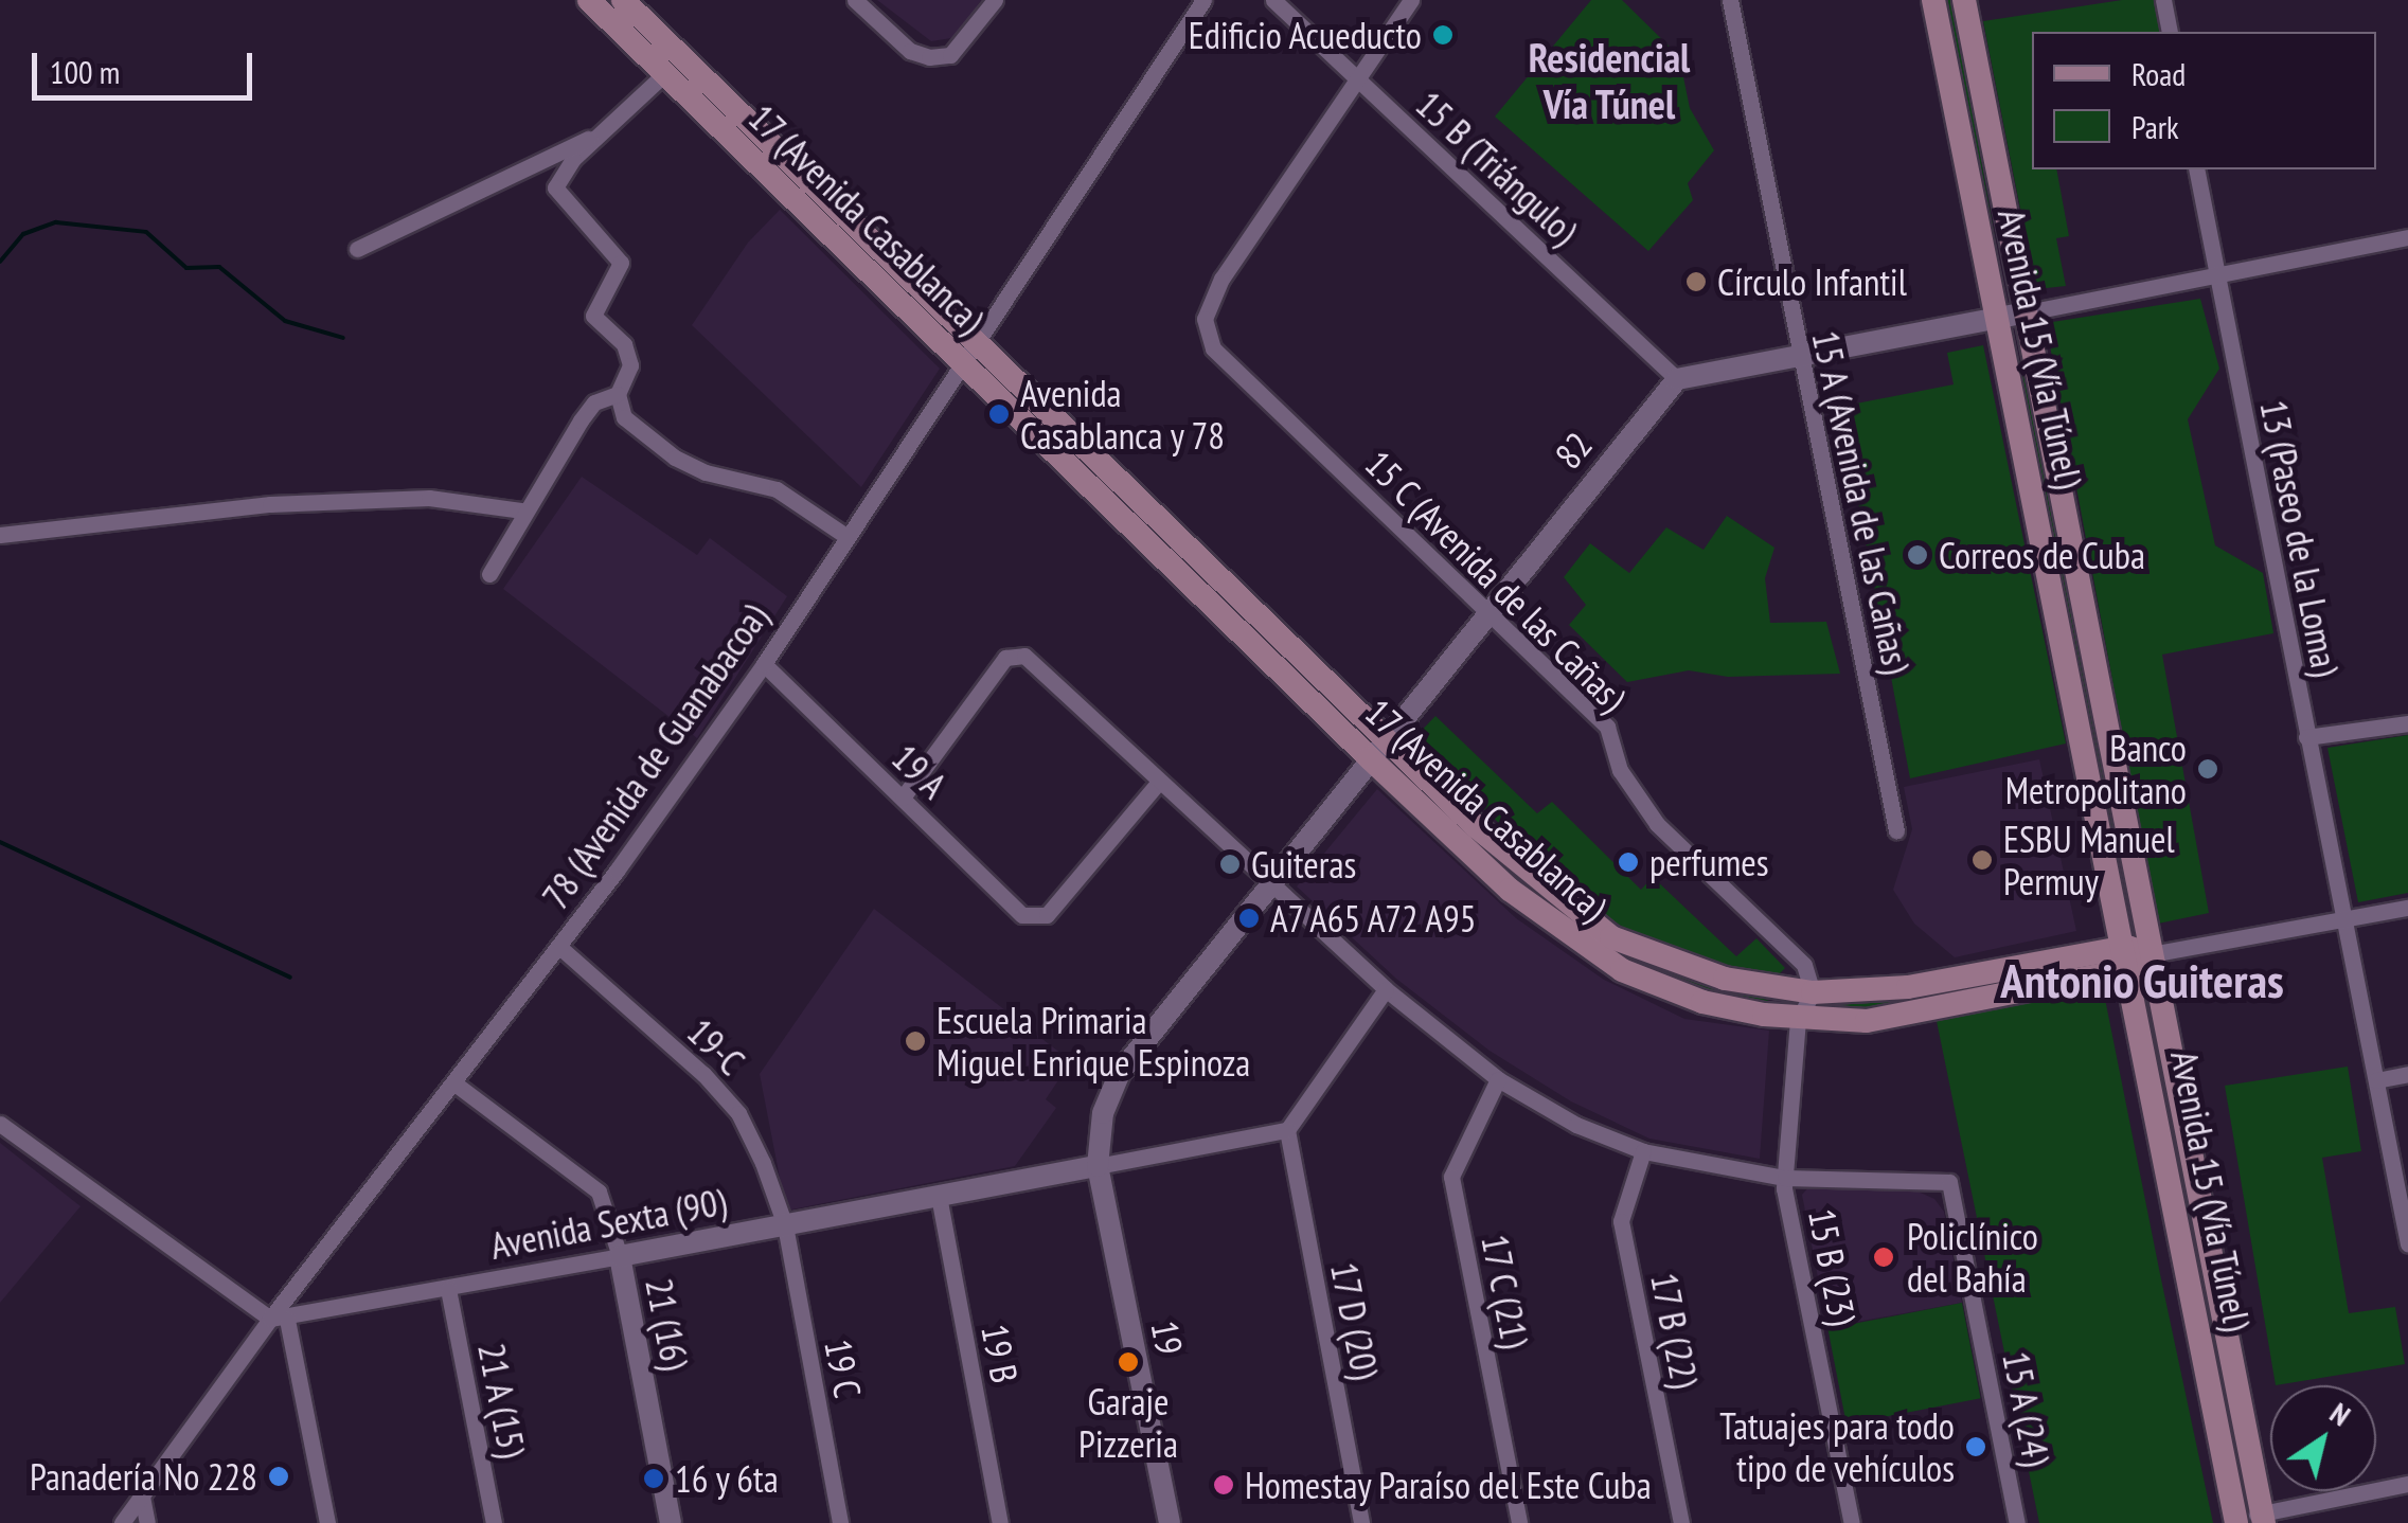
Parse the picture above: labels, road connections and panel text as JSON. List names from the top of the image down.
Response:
{
  "streets": {
    "main road": ["17 (Avenida Casablanca)", "Avenida 15 (Vía Túnel)"],
    "street": [
      "15 B (Triángulo)",
      "82",
      "15 A (Avenida de las Cañas)",
      "13 (Paseo de la Loma)",
      "15 C (Avenida de las Cañas)",
      "78 (Avenida de Guanabacoa)",
      "19 A",
      "19-C",
      "Avenida Sexta (90)",
      "15 B (23)",
      "17 C (21)",
      "17 D (20)",
      "21 (16)",
      "17 B (22)",
      "19",
      "19 B",
      "19 C",
      "21 A (15)",
      "15 A (24)"
    ]
  },
  "crossings": [
    ["15 B (Triángulo)", "82"],
    ["15 B (Triángulo)", "15 C (Avenida de las Cañas)"],
    ["17 (Avenida Casablanca)", "Avenida 15 (Vía Túnel)"],
    ["17 (Avenida Casablanca)", "82"],
    ["17 (Avenida Casablanca)", "15 C (Avenida de las Cañas)"],
    ["17 (Avenida Casablanca)", "78 (Avenida de Guanabacoa)"],
    ["17 (Avenida Casablanca)", "15 B (23)"],
    ["82", "15 C (Avenida de las Cañas)"],
    ["82", "Avenida Sexta (90)"],
    ["82", "19"],
    ["78 (Avenida de Guanabacoa)", "19 A"],
    ["78 (Avenida de Guanabacoa)", "19-C"],
    ["78 (Avenida de Guanabacoa)", "Avenida Sexta (90)"],
    ["78 (Avenida de Guanabacoa)", "21 (16)"],
    ["19-C", "Avenida Sexta (90)"],
    ["19-C", "19 C"],
    ["Avenida Sexta (90)", "17 D (20)"],
    ["Avenida Sexta (90)", "21 (16)"],
    ["Avenida Sexta (90)", "19"],
    ["Avenida Sexta (90)", "19 B"],
    ["Avenida Sexta (90)", "19 C"],
    ["Avenida Sexta (90)", "21 A (15)"],
    ["15 B (23)", "15 A (24)"]
  ],
  "districts": ["Residencial Vía Túnel", "Antonio Guiteras"],
  "places": [
    "Edificio Acueducto",
    "Círculo Infantil",
    "Avenida Casablanca y 78",
    "Correos de Cuba",
    "Banco Metropolitano",
    "ESBU Manuel Permuy",
    "perfumes",
    "Guiteras",
    "A7 A65 A72 A95",
    "Escuela Primaria Miguel Enrique Espinoza",
    "Policlínico del Bahía",
    "Garaje Pizzeria",
    "Tatuajes para todo tipo de vehículos",
    "Panadería No 228",
    "16 y 6ta",
    "Homestay Paraíso del Este Cuba"
  ],
  "legend": ["Road", "Park"],
  "scale_bar": "100 m",
  "north": "top right"
}
